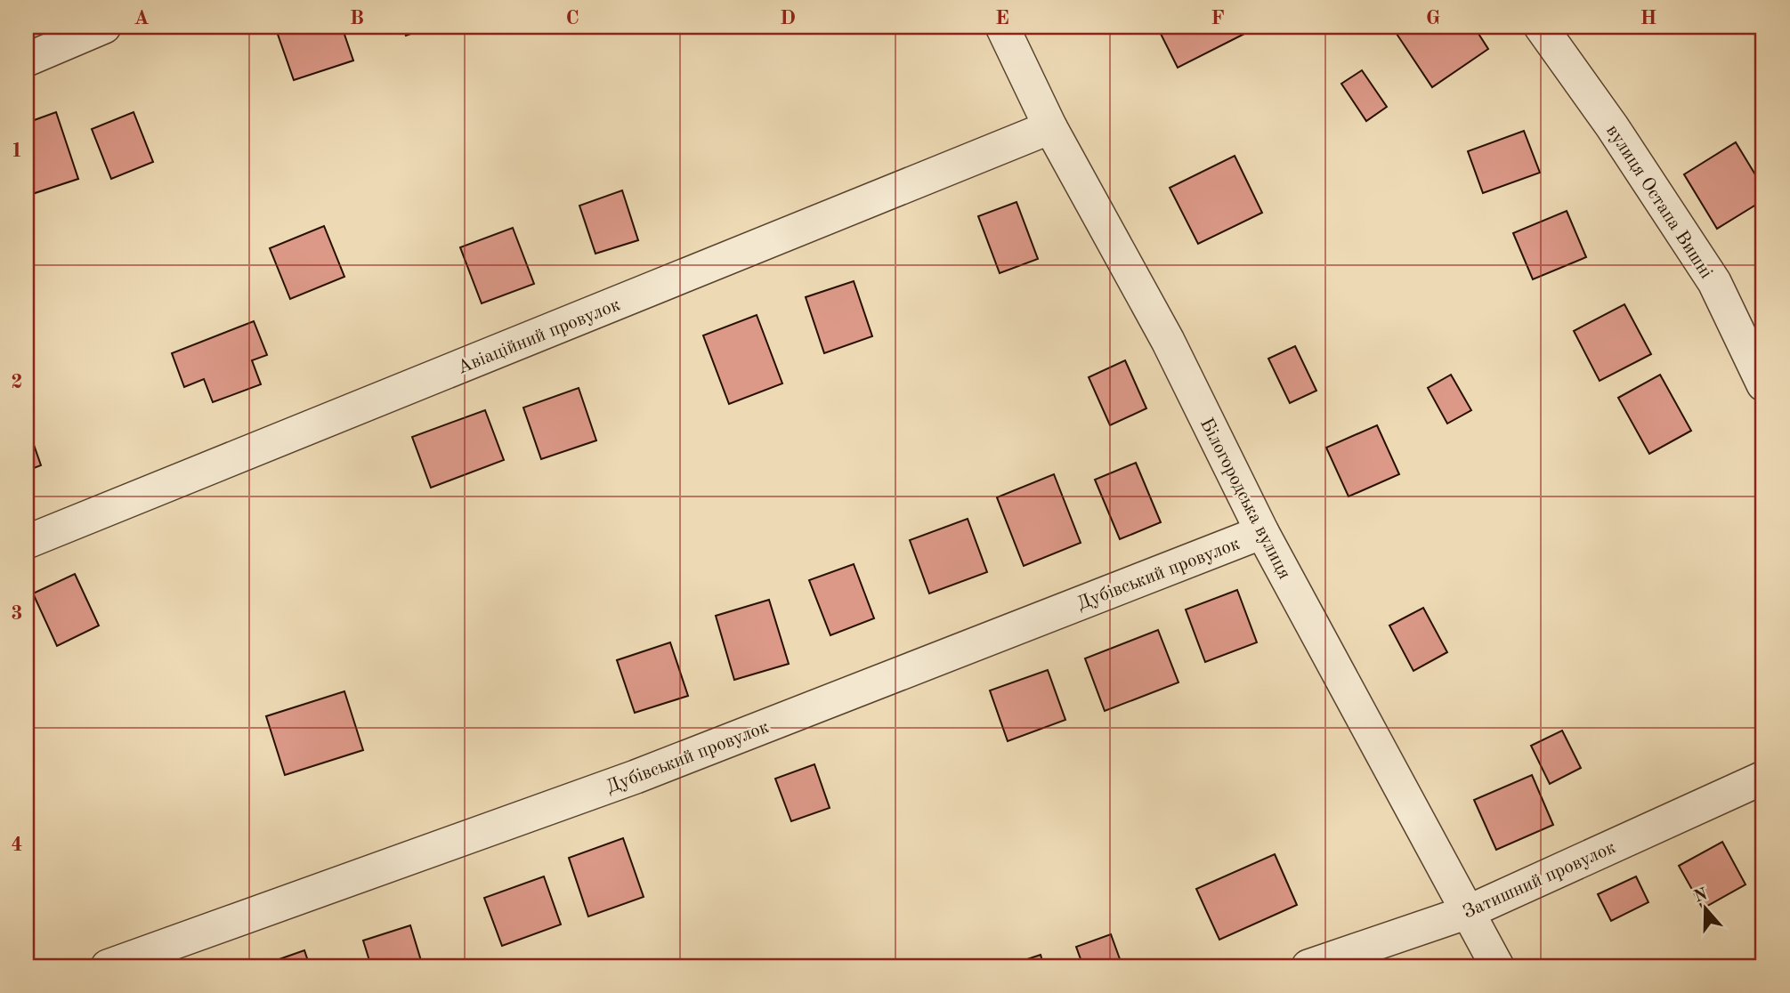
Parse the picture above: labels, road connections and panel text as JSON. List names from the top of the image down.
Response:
{
  "streets": {
    "street": [
      "вулиця Остапа Вишні",
      "Авіаційний провулок",
      "Білогородська вулиця",
      "Дубівський провулок",
      "Затишний провулок"
    ]
  },
  "crossings": [
    ["Авіаційний провулок", "Білогородська вулиця"],
    ["Білогородська вулиця", "Дубівський провулок"],
    ["Білогородська вулиця", "Затишний провулок"]
  ],
  "north": "top",
  "grid": {
    "columns": [
      "A",
      "B",
      "C",
      "D",
      "E",
      "F",
      "G",
      "H"
    ],
    "rows": [
      "1",
      "2",
      "3",
      "4"
    ]
  }
}
